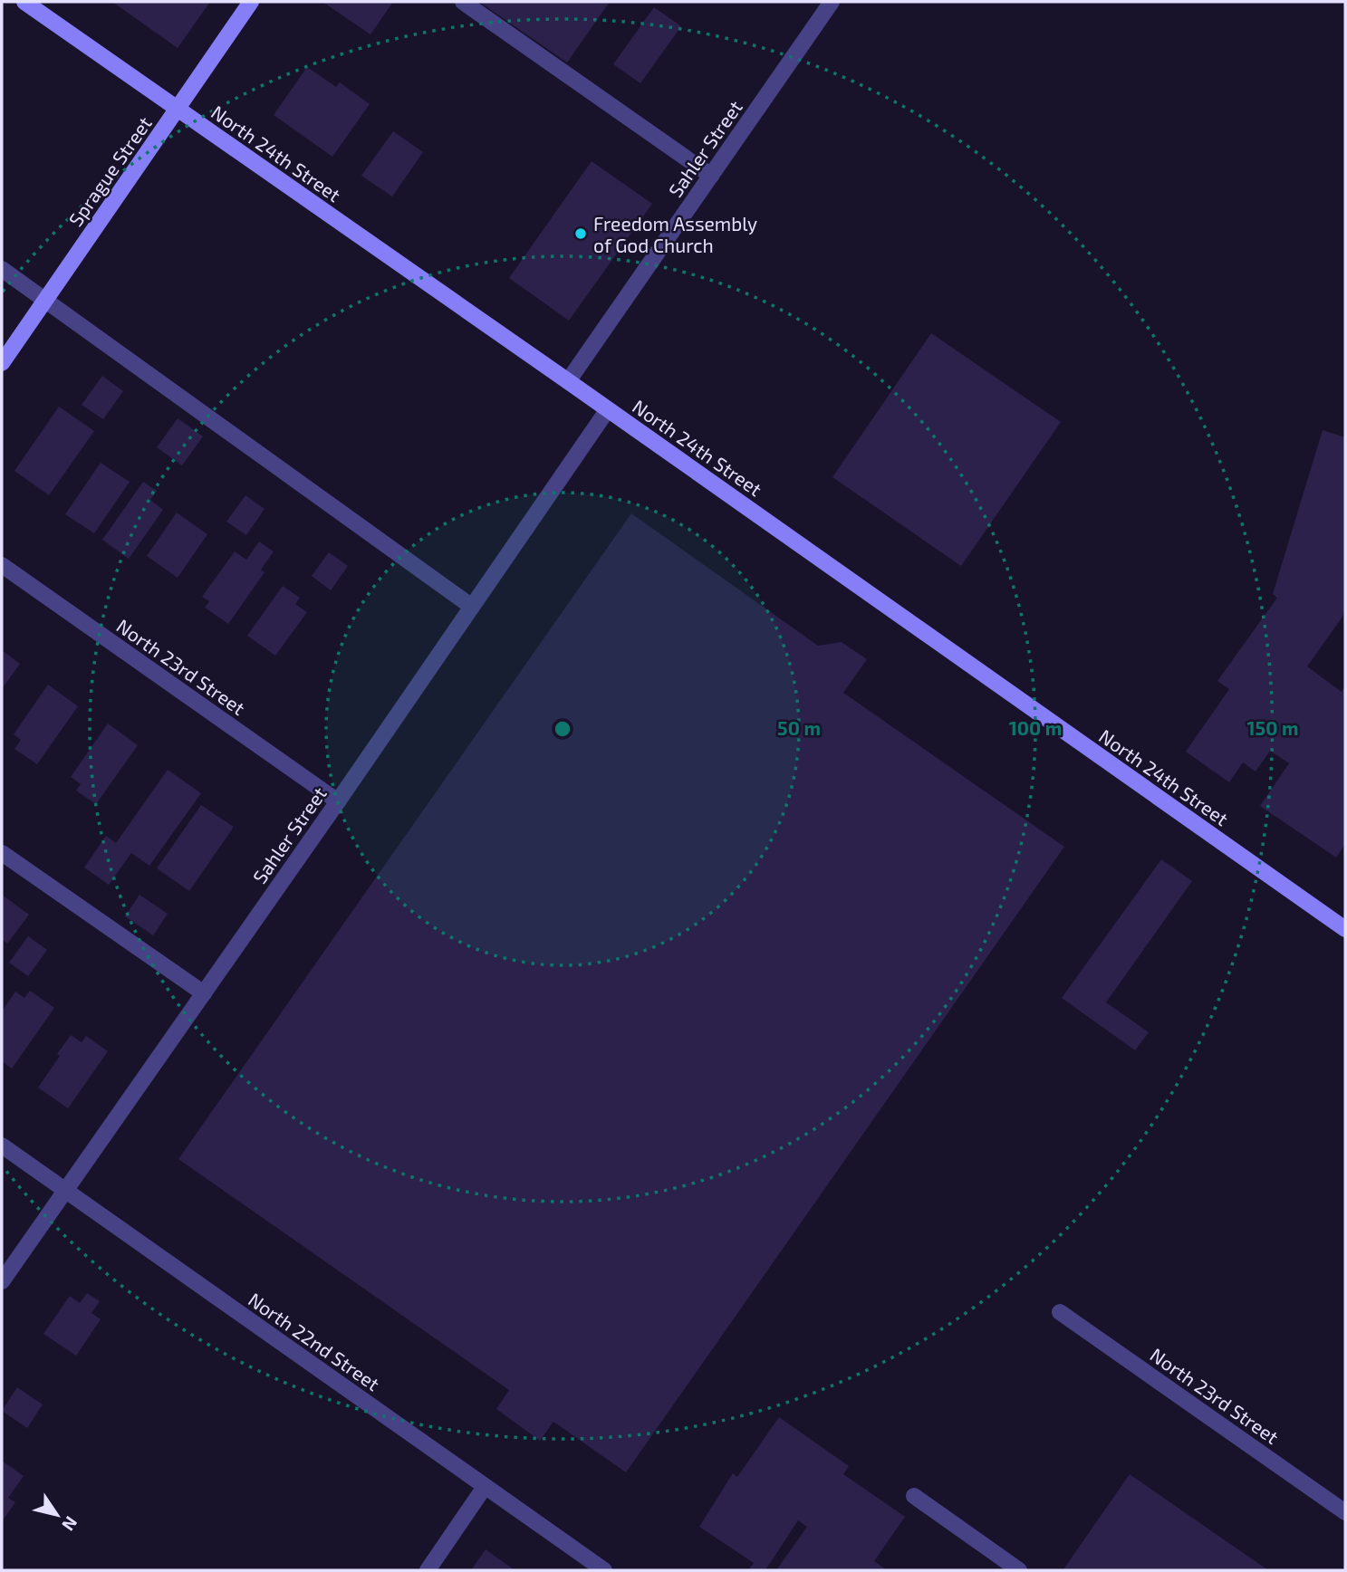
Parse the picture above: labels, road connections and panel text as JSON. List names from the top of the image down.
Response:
{
  "streets": {
    "main road": ["North 24th Street", "Sprague Street"],
    "street": ["Sahler Street", "North 23rd Street", "North 22nd Street"]
  },
  "crossings": [
    ["Sahler Street", "North 24th Street"],
    ["Sahler Street", "North 23rd Street"],
    ["Sahler Street", "North 22nd Street"],
    ["North 24th Street", "Sprague Street"]
  ],
  "places": ["Freedom Assembly of God Church"],
  "north": "bottom right",
  "rings": ["50 m", "100 m", "150 m"]
}
